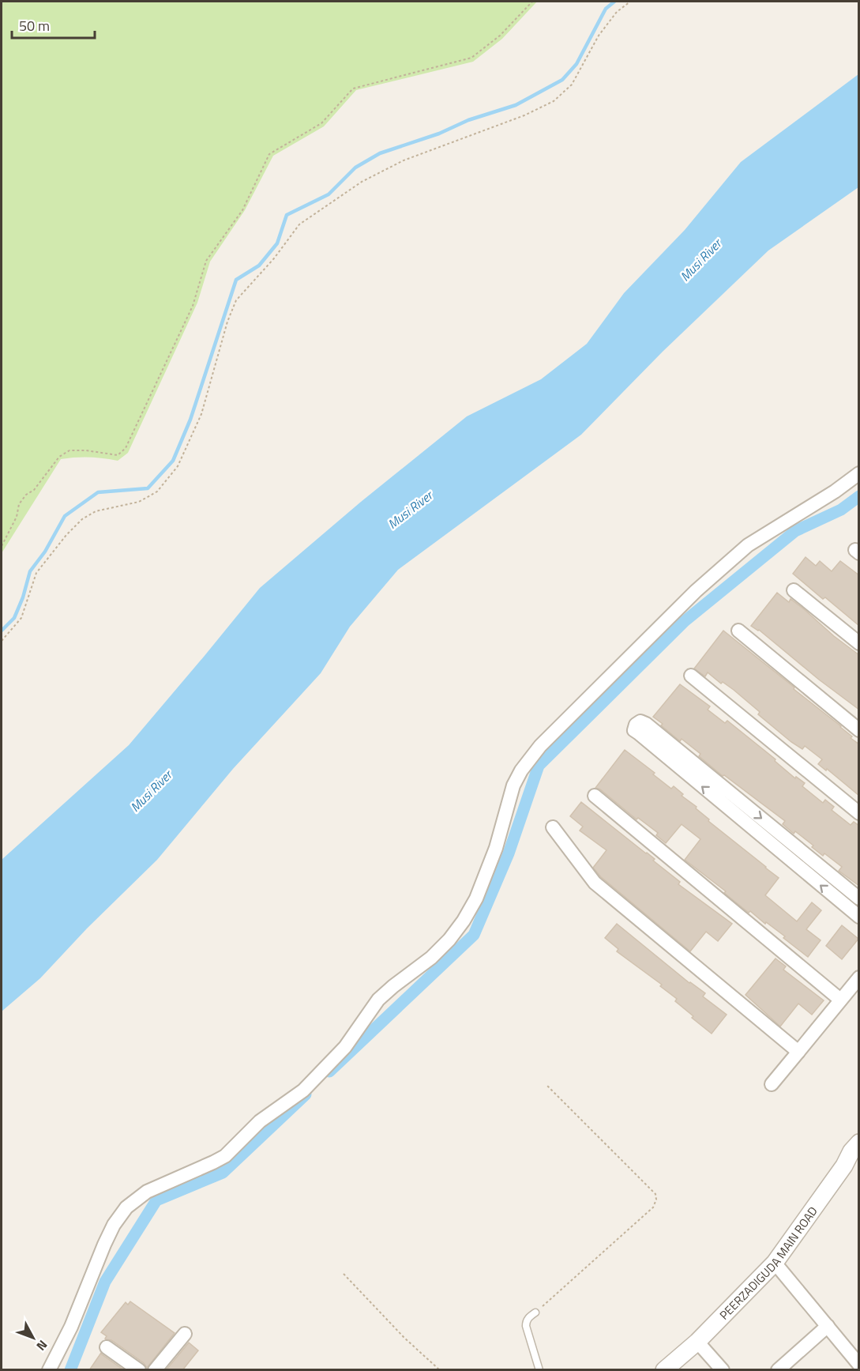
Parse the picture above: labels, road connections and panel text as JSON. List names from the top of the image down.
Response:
{
  "streets": {
    "street": ["PEERZADIGUDA MAIN ROAD"]
  },
  "water": ["Musi River"],
  "scale_bar": "50 m",
  "north": "bottom right"
}
